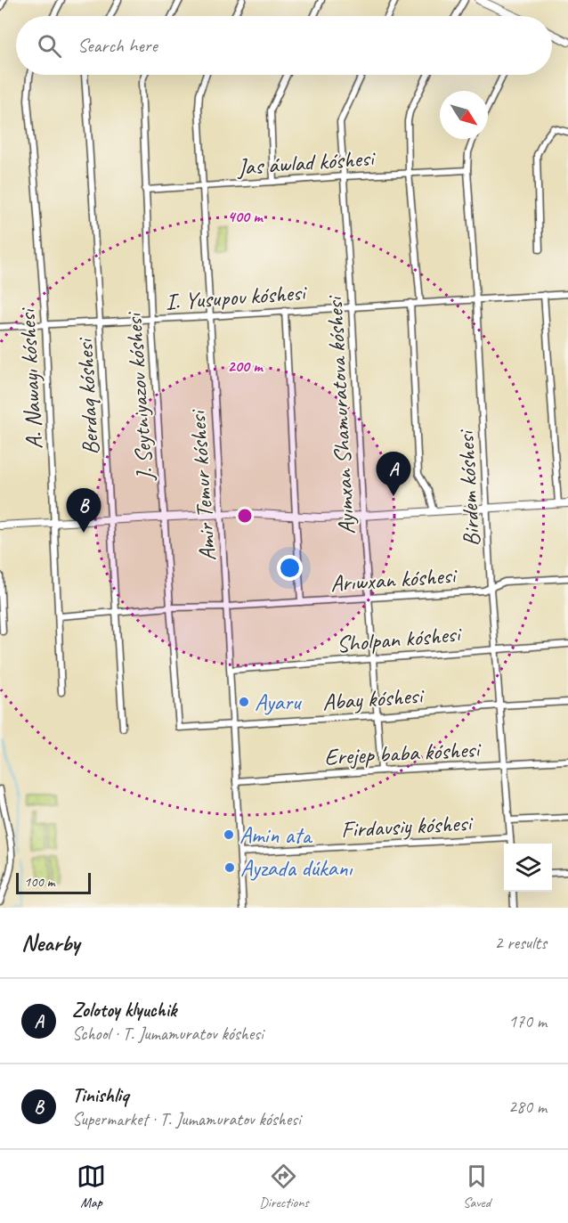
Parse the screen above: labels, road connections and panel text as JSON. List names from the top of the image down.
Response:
{
  "streets": {
    "street": [
      "Jas áwlad kóshesi",
      "I. Yusupov kóshesi",
      "A. Nawayı kóshesi",
      "Berdaq kóshesi",
      "J. Seytniyazov kóshesi",
      "Ayımxan Shamuratova kóshesi",
      "Amir Temur kóshesi",
      "Birdem kóshesi",
      "Arıwxan kóshesi",
      "Sholpan kóshesi",
      "Abay kóshesi",
      "Erejep baba kóshesi",
      "Firdavsiy kóshesi"
    ]
  },
  "crossings": [
    ["Jas áwlad kóshesi", "J. Seytniyazov kóshesi"],
    ["Jas áwlad kóshesi", "Ayımxan Shamuratova kóshesi"],
    ["Jas áwlad kóshesi", "Amir Temur kóshesi"],
    ["Jas áwlad kóshesi", "Birdem kóshesi"],
    ["I. Yusupov kóshesi", "A. Nawayı kóshesi"],
    ["I. Yusupov kóshesi", "Berdaq kóshesi"],
    ["I. Yusupov kóshesi", "J. Seytniyazov kóshesi"],
    ["I. Yusupov kóshesi", "Ayımxan Shamuratova kóshesi"],
    ["I. Yusupov kóshesi", "Amir Temur kóshesi"],
    ["I. Yusupov kóshesi", "Birdem kóshesi"],
    ["A. Nawayı kóshesi", "Arıwxan kóshesi"],
    ["Berdaq kóshesi", "Arıwxan kóshesi"],
    ["J. Seytniyazov kóshesi", "Arıwxan kóshesi"],
    ["J. Seytniyazov kóshesi", "Abay kóshesi"],
    ["Ayımxan Shamuratova kóshesi", "Arıwxan kóshesi"],
    ["Ayımxan Shamuratova kóshesi", "Sholpan kóshesi"],
    ["Ayımxan Shamuratova kóshesi", "Abay kóshesi"],
    ["Ayımxan Shamuratova kóshesi", "Erejep baba kóshesi"],
    ["Amir Temur kóshesi", "Arıwxan kóshesi"],
    ["Amir Temur kóshesi", "Sholpan kóshesi"],
    ["Amir Temur kóshesi", "Abay kóshesi"],
    ["Amir Temur kóshesi", "Erejep baba kóshesi"],
    ["Amir Temur kóshesi", "Firdavsiy kóshesi"],
    ["Birdem kóshesi", "Arıwxan kóshesi"],
    ["Birdem kóshesi", "Sholpan kóshesi"],
    ["Birdem kóshesi", "Abay kóshesi"],
    ["Birdem kóshesi", "Erejep baba kóshesi"],
    ["Birdem kóshesi", "Firdavsiy kóshesi"]
  ],
  "places": ["Ayaru", "Amin ata", "Ayzada dúkanı"],
  "scale_bar": "100 m",
  "north": "bottom right",
  "page": {
    "search": "Search here",
    "pins": ["A", "B"],
    "scale": "100 m",
    "heading": ["Nearby", "2 results"],
    "list": [
      {
        "mark": "A",
        "name": "Zolotoy klyuchik",
        "note": "School · T. Jumamuratov kóshesi",
        "value": "170 m"
      },
      {
        "mark": "B",
        "name": "Tinishliq",
        "note": "Supermarket · T. Jumamuratov kóshesi",
        "value": "280 m"
      }
    ],
    "nav": ["Map", "Directions", "Saved"]
  },
  "rings": ["400 m", "200 m"]
}
